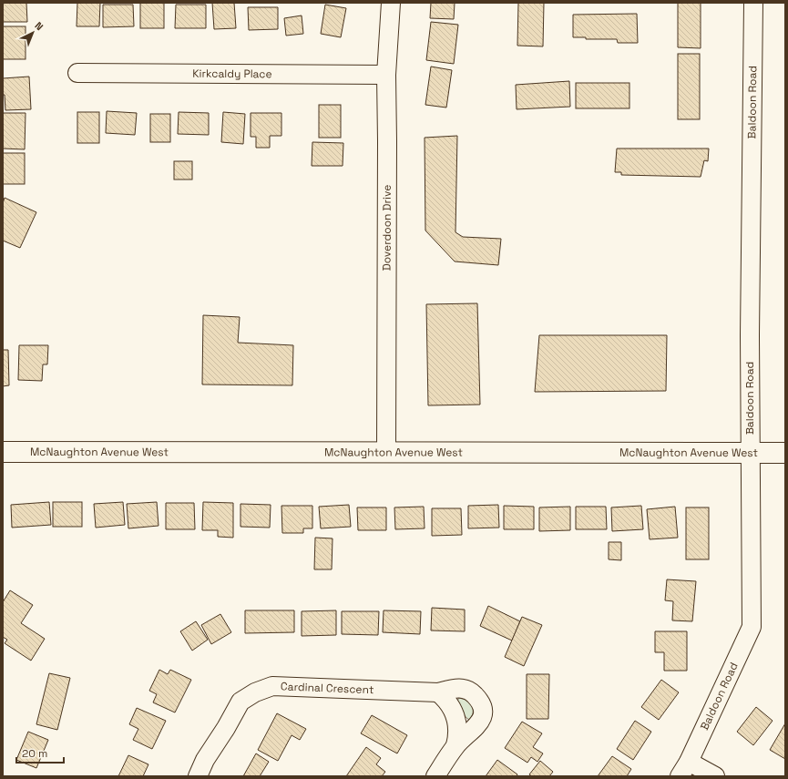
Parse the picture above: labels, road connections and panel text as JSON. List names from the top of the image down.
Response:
{
  "streets": {
    "main road": ["McNaughton Avenue West"],
    "street": [
      "Kirkcaldy Place",
      "Baldoon Road",
      "Doverdoon Drive",
      "Cardinal Crescent"
    ]
  },
  "crossings": [
    ["Kirkcaldy Place", "Doverdoon Drive"],
    ["Baldoon Road", "McNaughton Avenue West"],
    ["Doverdoon Drive", "McNaughton Avenue West"]
  ],
  "scale_bar": "20 m",
  "north": "top right"
}
